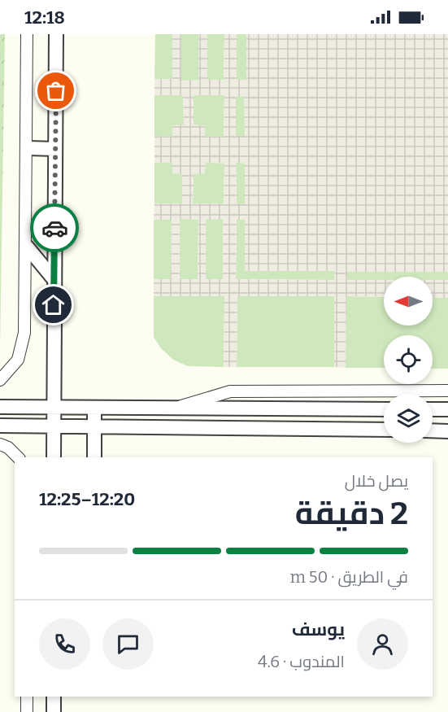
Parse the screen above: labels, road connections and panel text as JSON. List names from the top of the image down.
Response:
{
  "north": "left",
  "page": {
    "status": "12:18",
    "heading": ["2 دقيقة", "يصل خلال", "12:20–12:25"],
    "panel": ["يوسف", "المندوب · 4.6"],
    "bar": "في الطريق · 50 m"
  }
}
